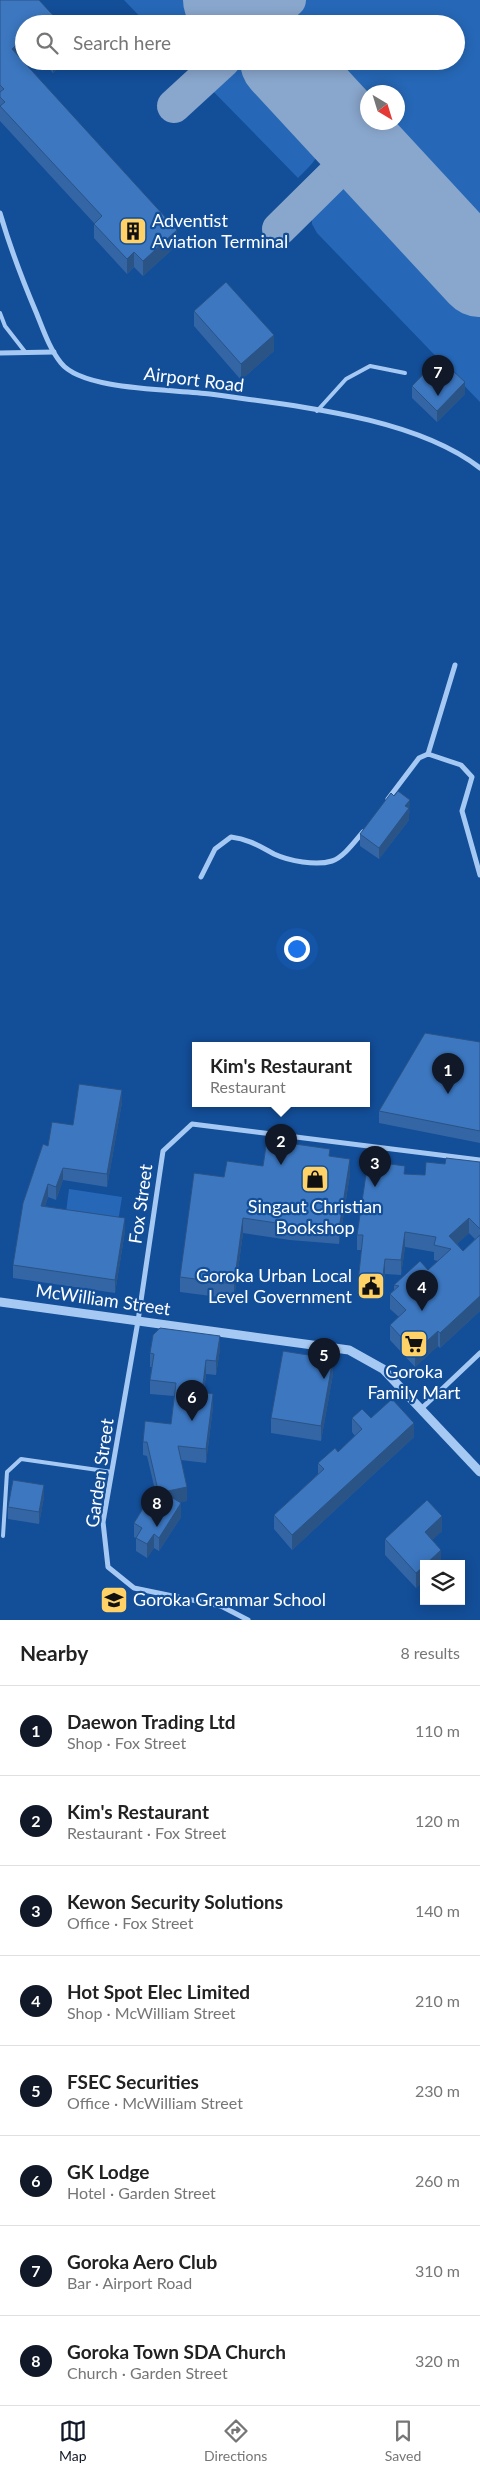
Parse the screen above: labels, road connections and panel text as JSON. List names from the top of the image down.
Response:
{
  "streets": {
    "street": [
      "Airport Road",
      "Fox Street",
      "McWilliam Street",
      "Garden Street"
    ]
  },
  "crossings": [
    ["Fox Street", "McWilliam Street"],
    ["Fox Street", "Garden Street"],
    ["McWilliam Street", "Garden Street"]
  ],
  "places": {
    "building": ["Adventist Aviation Terminal"],
    "shop": ["Singaut Christian Bookshop"],
    "public building": ["Goroka Urban Local Level Government"],
    "supermarket": ["Goroka Family Mart"],
    "school or university": ["Goroka Grammar School"]
  },
  "north": "bottom right",
  "page": {
    "search": "Search here",
    "pins": [
      "7",
      "1",
      "2",
      "3",
      "4",
      "5",
      "6",
      "8"
    ],
    "popup": ["Kim's Restaurant", "Restaurant"],
    "heading": ["Nearby", "8 results"],
    "list": [
      {
        "mark": "1",
        "name": "Daewon Trading Ltd",
        "note": "Shop · Fox Street",
        "value": "110 m"
      },
      {
        "mark": "2",
        "name": "Kim's Restaurant",
        "note": "Restaurant · Fox Street",
        "value": "120 m"
      },
      {
        "mark": "3",
        "name": "Kewon Security Solutions",
        "note": "Office · Fox Street",
        "value": "140 m"
      },
      {
        "mark": "4",
        "name": "Hot Spot Elec Limited",
        "note": "Shop · McWilliam Street",
        "value": "210 m"
      },
      {
        "mark": "5",
        "name": "FSEC Securities",
        "note": "Office · McWilliam Street",
        "value": "230 m"
      },
      {
        "mark": "6",
        "name": "GK Lodge",
        "note": "Hotel · Garden Street",
        "value": "260 m"
      },
      {
        "mark": "7",
        "name": "Goroka Aero Club",
        "note": "Bar · Airport Road",
        "value": "310 m"
      },
      {
        "mark": "8",
        "name": "Goroka Town SDA Church",
        "note": "Church · Garden Street",
        "value": "320 m"
      }
    ],
    "nav": ["Map", "Directions", "Saved"]
  }
}
